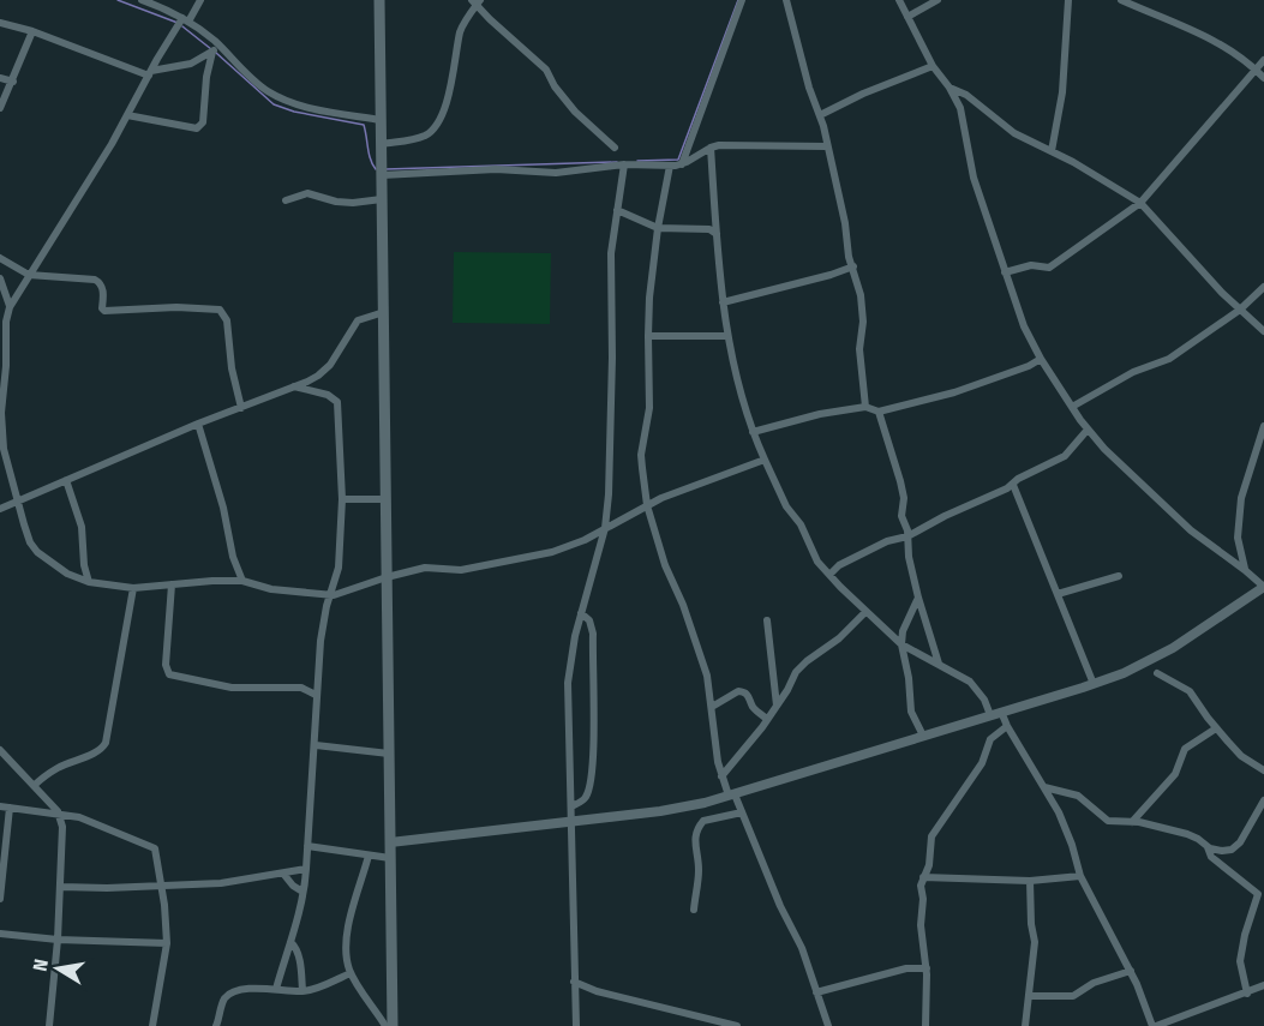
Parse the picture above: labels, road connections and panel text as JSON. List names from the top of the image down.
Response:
{
  "north": "left"
}
